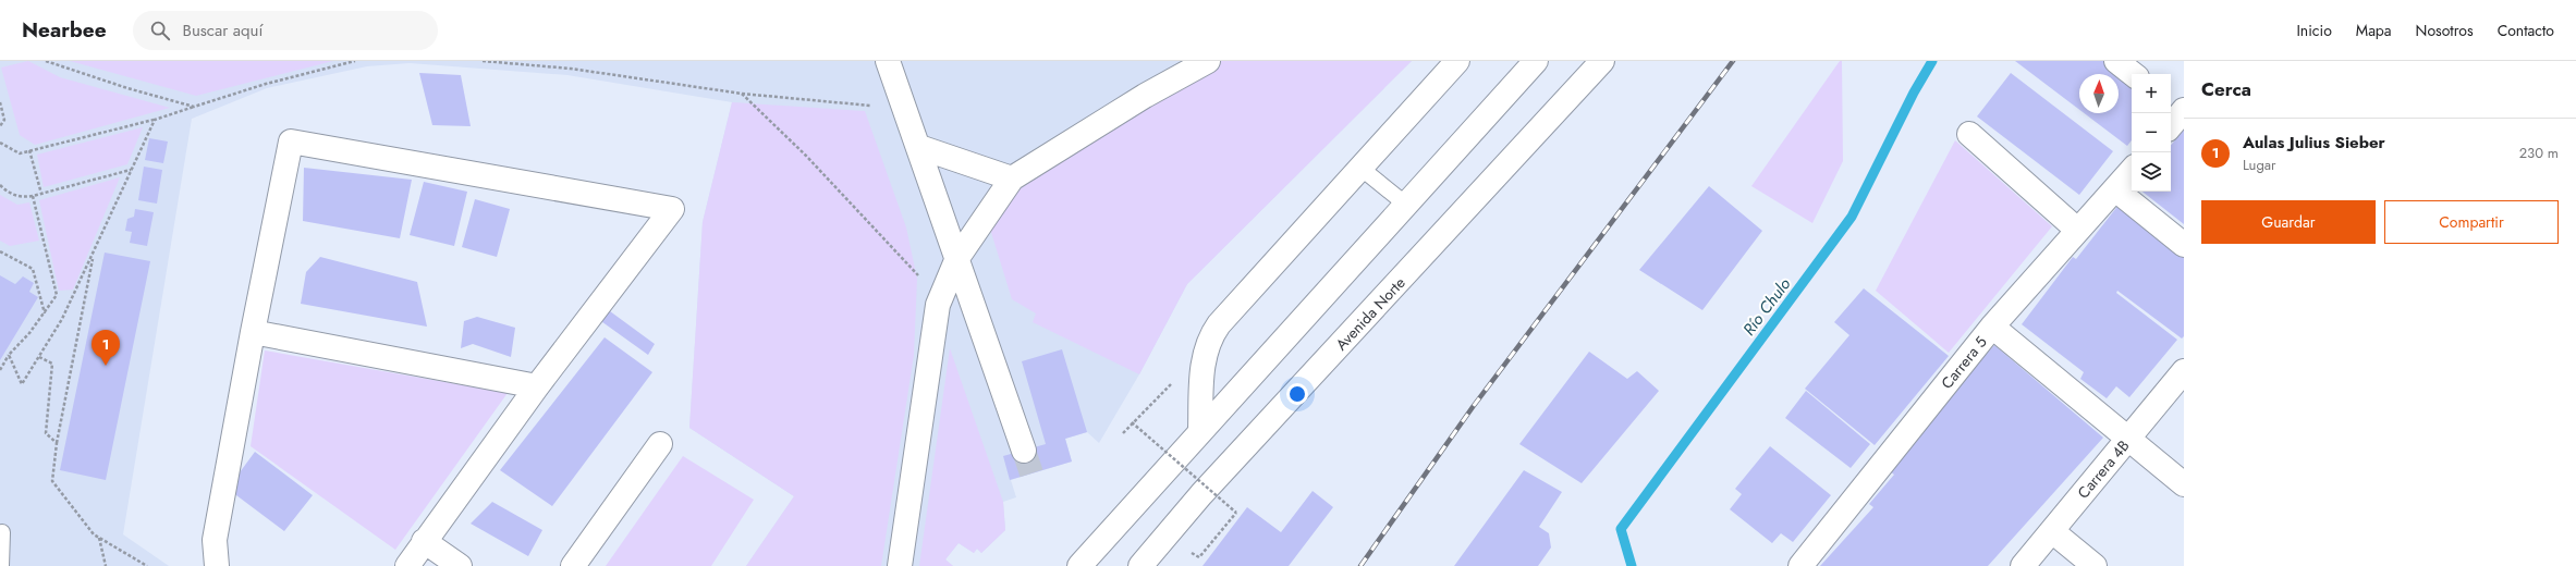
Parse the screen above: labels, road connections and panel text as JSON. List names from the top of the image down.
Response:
{
  "streets": {
    "street": ["Avenida Norte", "Carrera 5", "Carrera 4B"]
  },
  "water": ["Río Chulo"],
  "north": "top",
  "page": {
    "header": "Nearbee",
    "search": "Buscar aquí",
    "nav": [
      "Inicio",
      "Mapa",
      "Nosotros",
      "Contacto"
    ],
    "heading": "Cerca",
    "map_buttons": ["+", "−"],
    "list": [
      {
        "mark": "1",
        "name": "Aulas Julius Sieber",
        "note": "Lugar",
        "value": "230 m"
      }
    ],
    "buttons": ["Guardar", "Compartir"],
    "pins": "1"
  }
}
